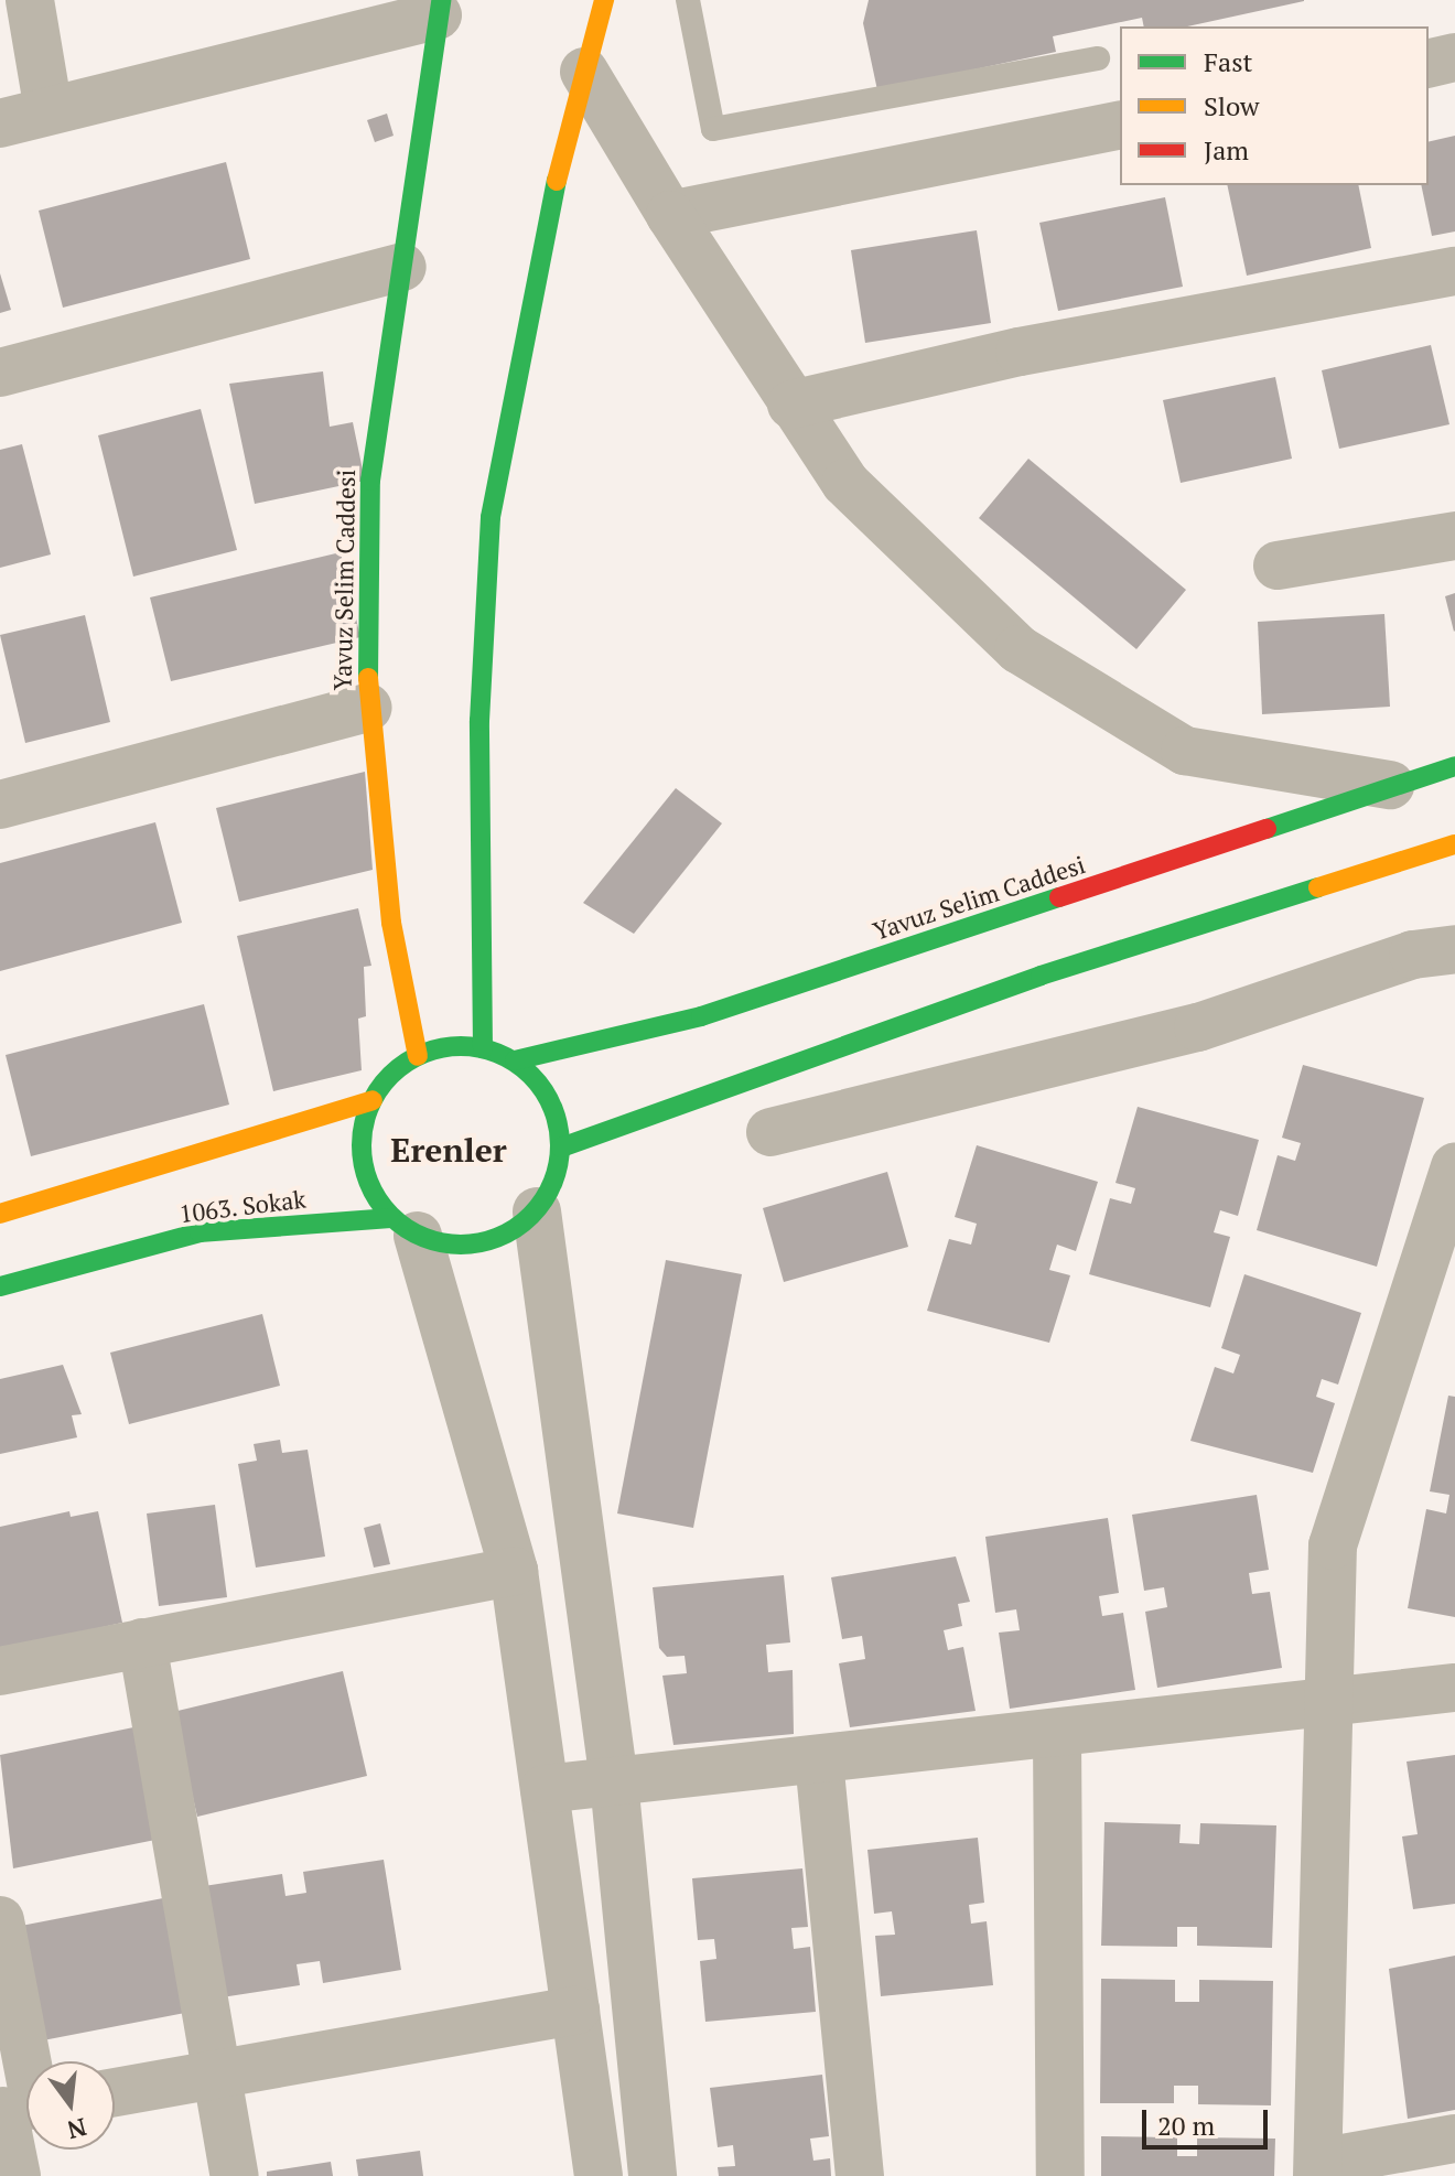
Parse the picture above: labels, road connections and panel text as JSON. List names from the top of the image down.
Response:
{
  "streets": {
    "main road": ["Yavuz Selim Caddesi", "1063. Sokak"]
  },
  "crossings": [
    ["Yavuz Selim Caddesi", "1063. Sokak"]
  ],
  "districts": ["Erenler"],
  "legend": ["Fast", "Slow", "Jam"],
  "scale_bar": "20 m",
  "north": "bottom"
}
